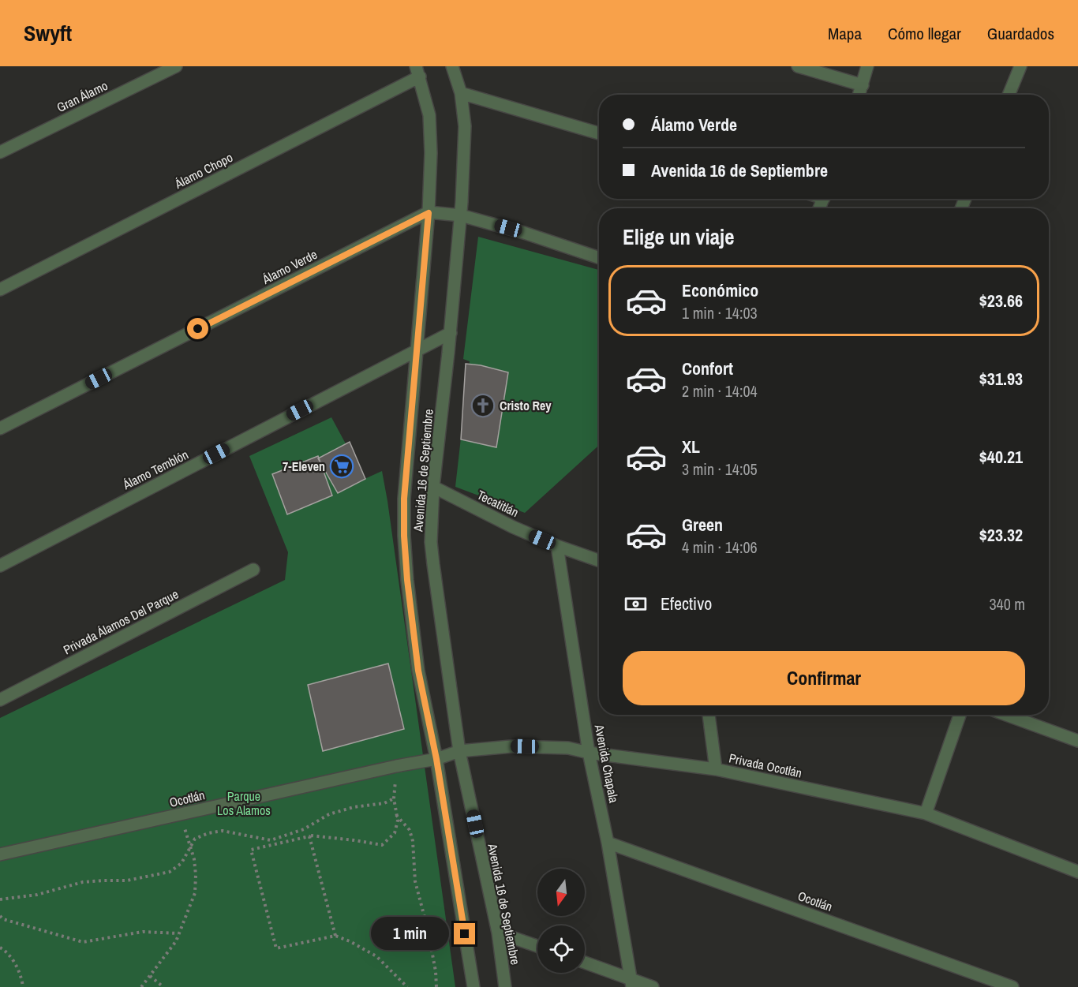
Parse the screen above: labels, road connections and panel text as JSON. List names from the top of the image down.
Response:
{
  "streets": {
    "street": [
      "Gran Álamo",
      "Álamo Chopo",
      "Álamo Verde",
      "Álamo Temblón",
      "Avenida 16 de Septiembre",
      "Tecatitlán",
      "Privada Álamos Del Parque",
      "Avenida Chapala",
      "Privada Ocotlán",
      "Ocotlán"
    ]
  },
  "crossings": [
    ["Álamo Chopo", "Avenida 16 de Septiembre"],
    ["Álamo Verde", "Avenida 16 de Septiembre"],
    ["Álamo Temblón", "Avenida 16 de Septiembre"],
    ["Avenida 16 de Septiembre", "Tecatitlán"],
    ["Avenida 16 de Septiembre", "Privada Ocotlán"],
    ["Avenida 16 de Septiembre", "Ocotlán"],
    ["Tecatitlán", "Avenida Chapala"],
    ["Avenida Chapala", "Privada Ocotlán"],
    ["Avenida Chapala", "Ocotlán"],
    ["Privada Ocotlán", "Ocotlán"]
  ],
  "parks": ["Parque Los Alamos"],
  "places": {
    "church": ["Cristo Rey"],
    "supermarket": ["7-Eleven"]
  },
  "north": "bottom",
  "page": {
    "header": "Swyft",
    "nav": ["Mapa", "Cómo llegar", "Guardados"],
    "banner": ["Álamo Verde", "Avenida 16 de Septiembre"],
    "heading": "Elige un viaje",
    "list": [
      {
        "name": "Económico",
        "note": "1 min · 14:03",
        "value": "$23.66"
      },
      {
        "name": "Confort",
        "note": "2 min · 14:04",
        "value": "$31.93"
      },
      {
        "name": "XL",
        "note": "3 min · 14:05",
        "value": "$40.21"
      },
      {
        "name": "Green",
        "note": "4 min · 14:06",
        "value": "$23.32"
      }
    ],
    "pay": ["Efectivo", "340 m"],
    "buttons": "Confirmar",
    "bubble": "1 min"
  }
}
